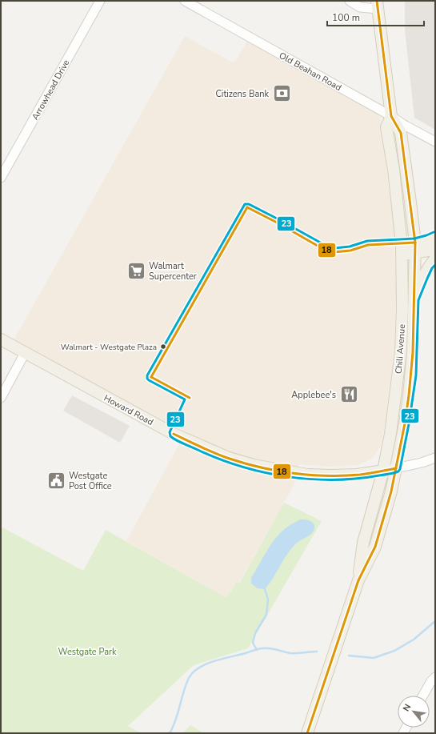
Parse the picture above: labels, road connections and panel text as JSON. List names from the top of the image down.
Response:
{
  "streets": {
    "main road": ["Chili Avenue", "Howard Road"],
    "street": ["Old Beahan Road", "Arrowhead Drive"]
  },
  "crossings": [
    ["Old Beahan Road", "Chili Avenue"],
    ["Chili Avenue", "Howard Road"]
  ],
  "parks": ["Westgate Park"],
  "places": {
    "bank": ["Citizens Bank"],
    "supermarket": ["Walmart Supercenter"],
    "other": ["Walmart - Westgate Plaza"],
    "restaurant": ["Applebee's"],
    "public building": ["Westgate Post Office"]
  },
  "lines": ["transit line 18", "transit line 23"],
  "scale_bar": "100 m",
  "north": "top left"
}
